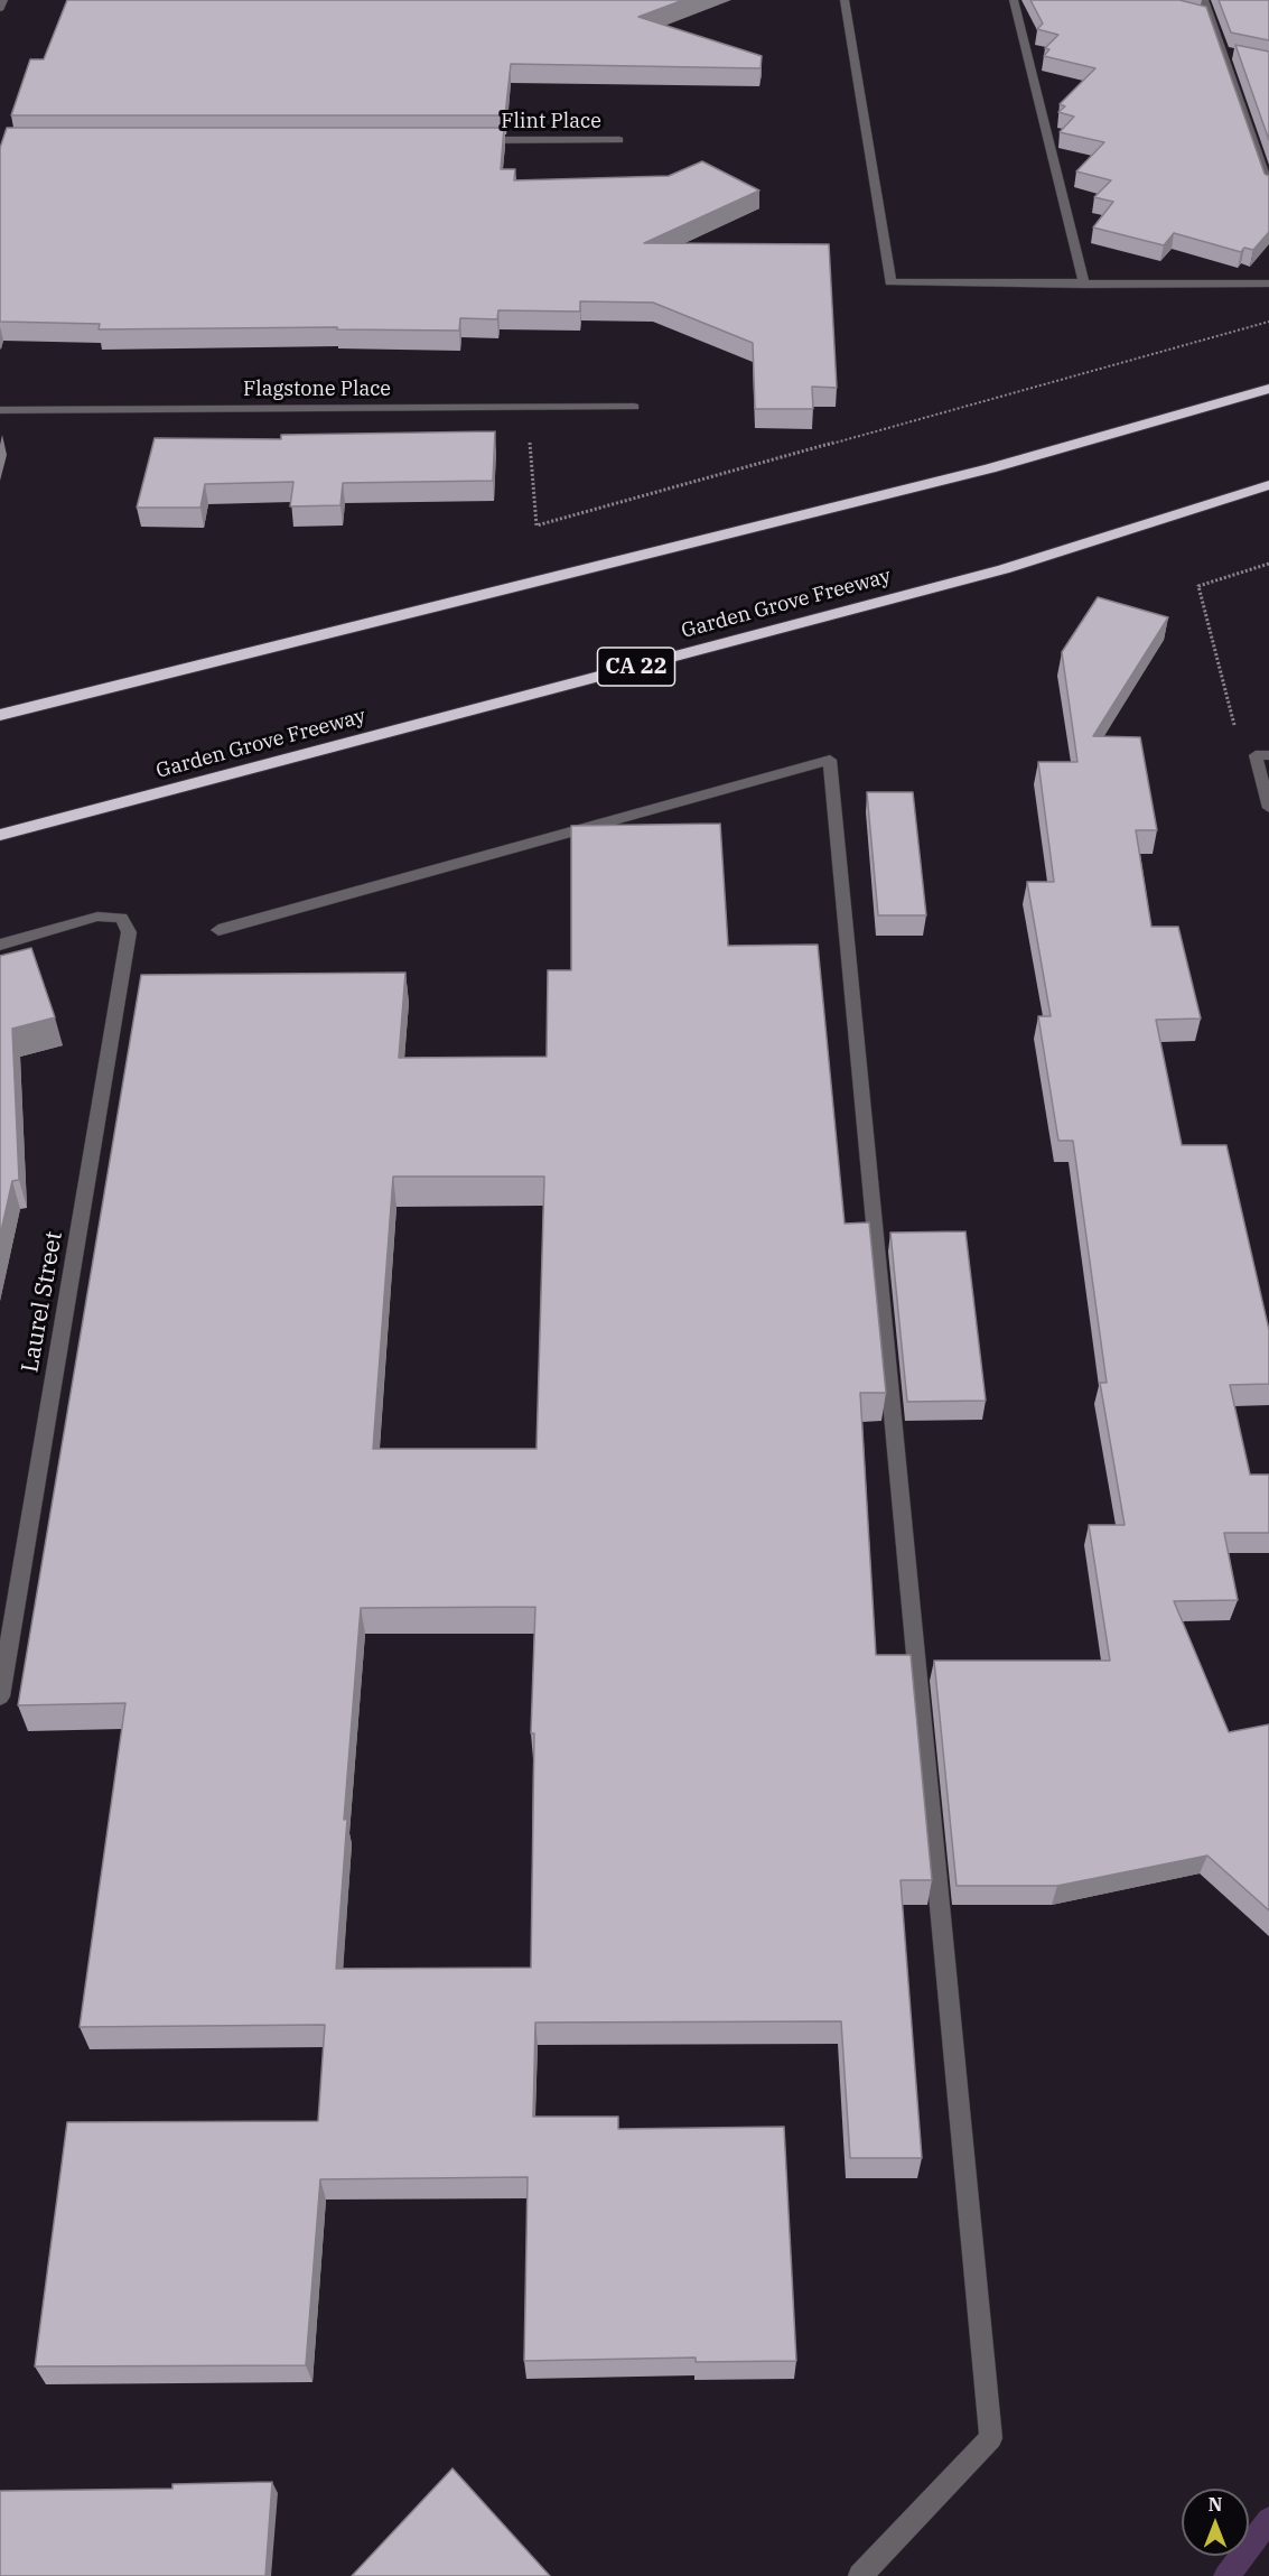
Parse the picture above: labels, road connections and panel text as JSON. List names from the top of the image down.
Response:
{
  "streets": {
    "highway": ["Garden Grove Freeway", "CA 22"],
    "street": ["Flint Place", "Flagstone Place", "Laurel Street"]
  },
  "north": "top"
}
